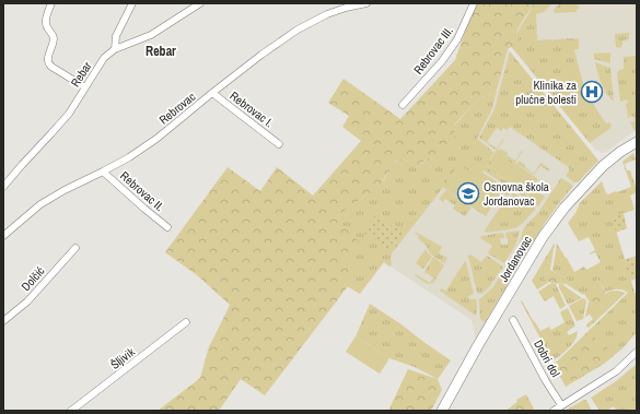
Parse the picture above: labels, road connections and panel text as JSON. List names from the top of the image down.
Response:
{
  "streets": {
    "main road": ["Jordanovac"],
    "street": [
      "Rebrovac III.",
      "Rebar",
      "Rebrovac",
      "Rebrovac I.",
      "Rebrovac II.",
      "Dolčić",
      "Šljivik",
      "Dobri dol"
    ]
  },
  "crossings": [
    ["Rebrovac", "Rebrovac I."],
    ["Rebrovac", "Rebrovac II."]
  ],
  "districts": ["Rebar"],
  "places": {
    "hospital": ["Klinika za plućne bolesti"],
    "school or university": ["Osnovna škola Jordanovac"]
  }
}
